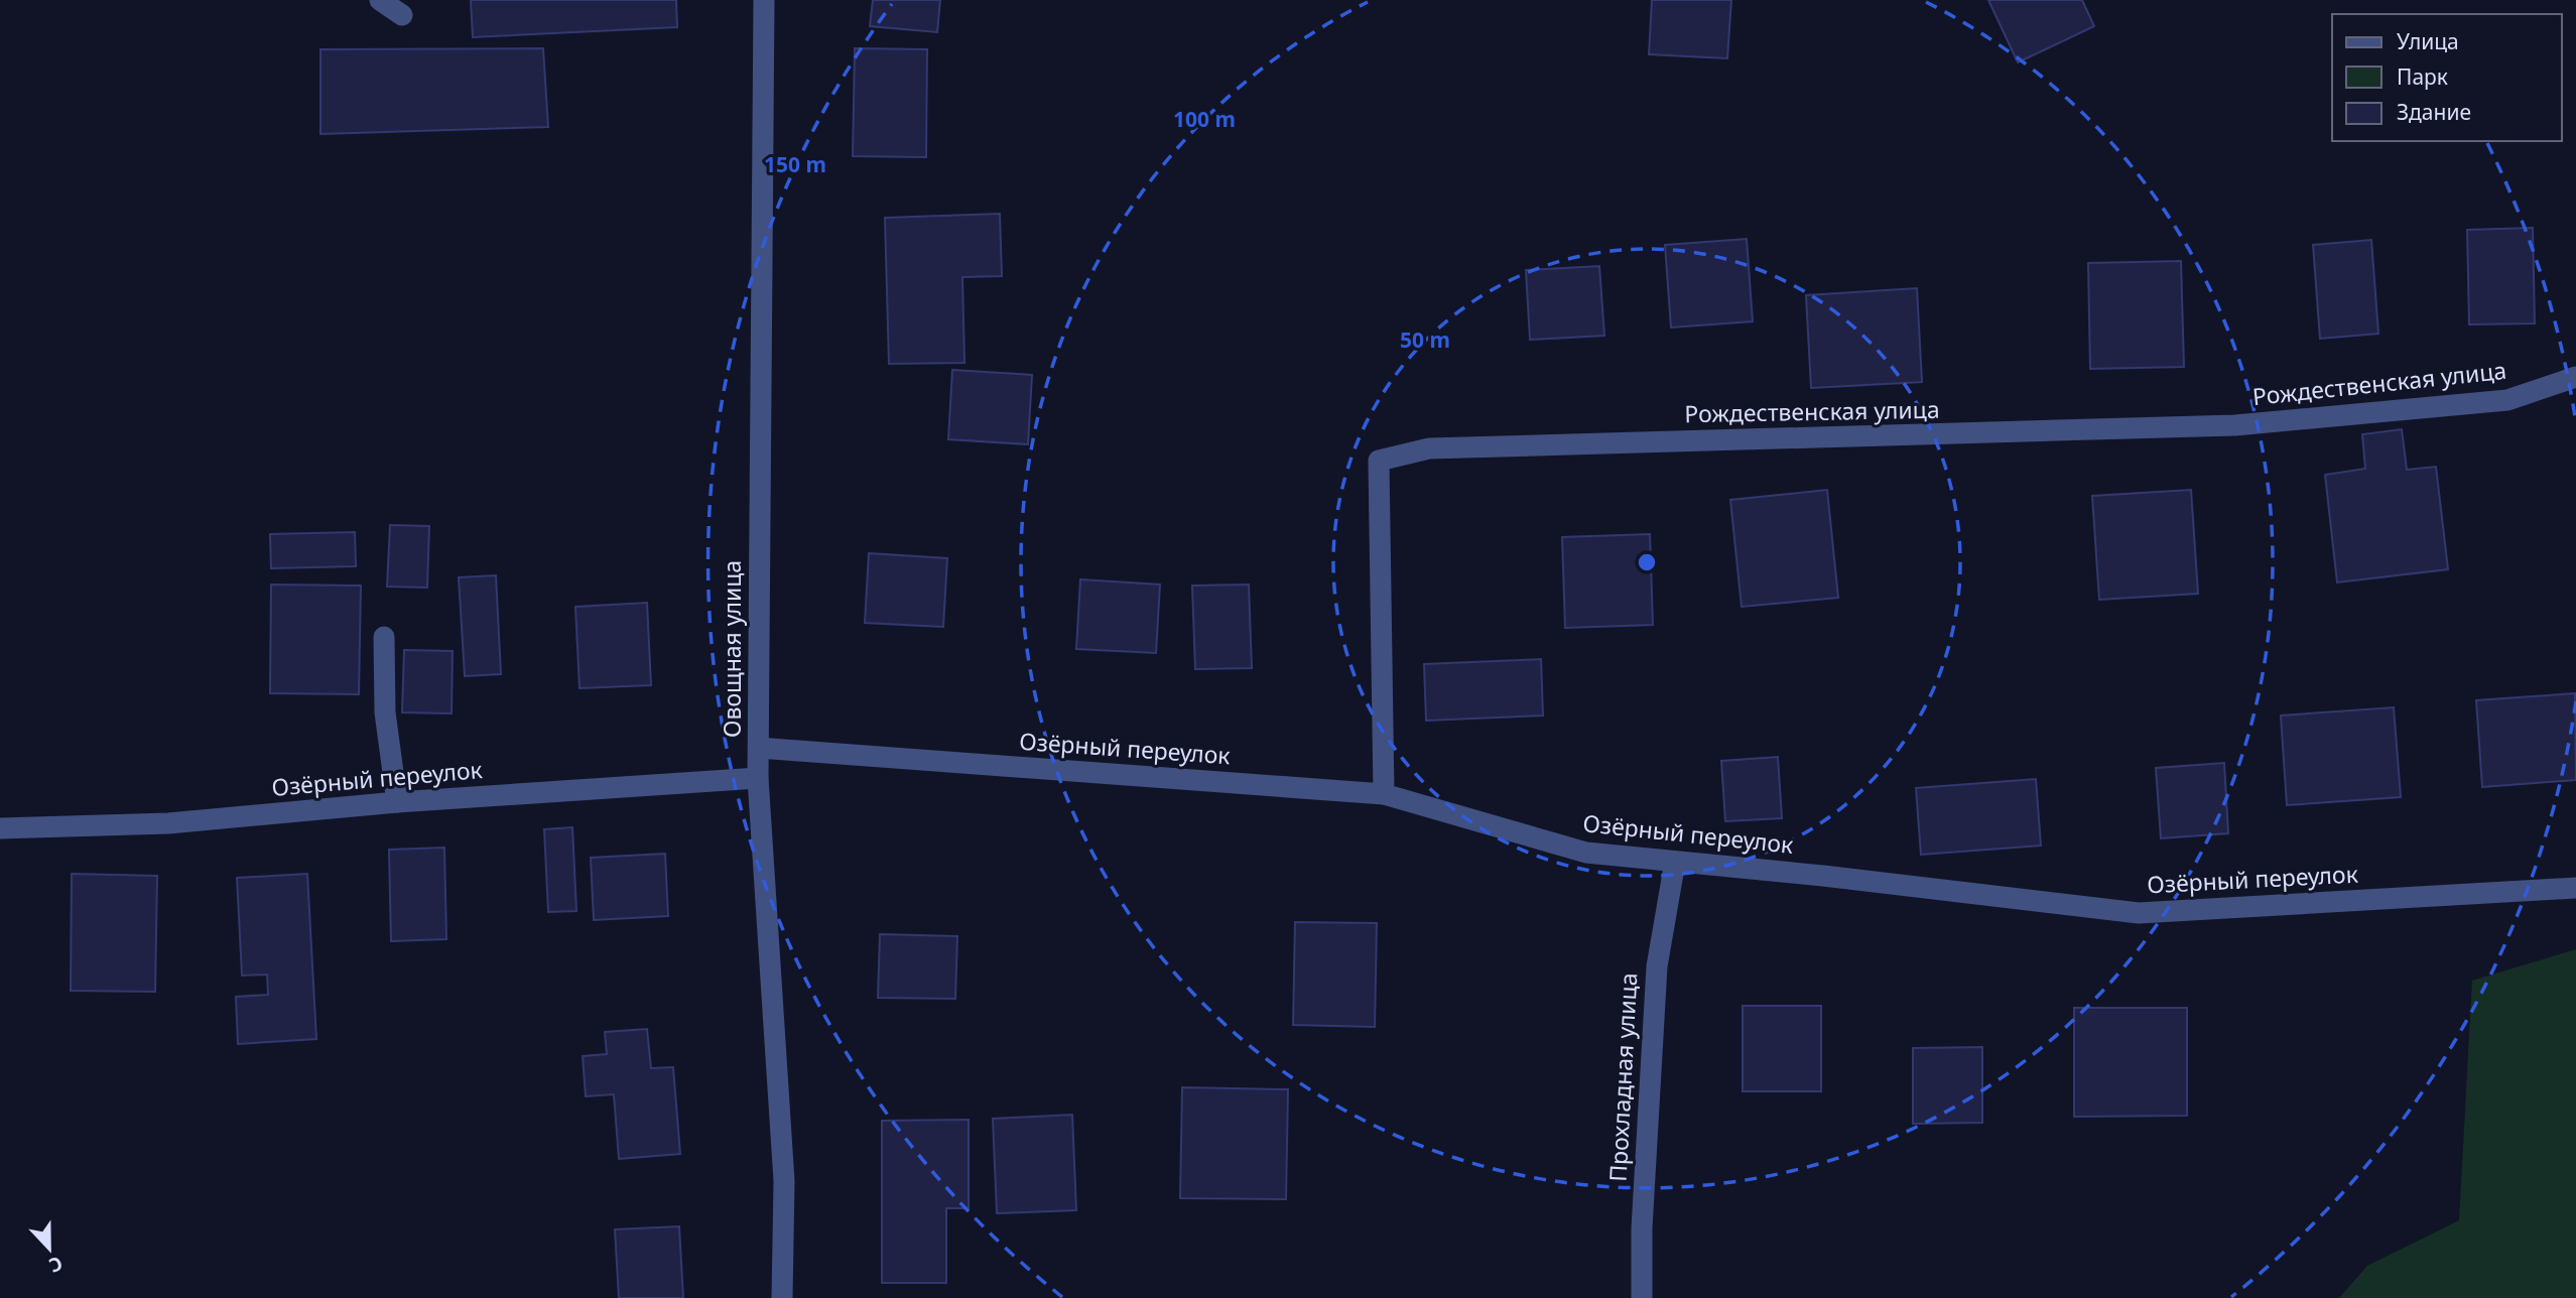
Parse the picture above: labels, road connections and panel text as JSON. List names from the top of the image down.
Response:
{
  "streets": {
    "street": [
      "Рождественская улица",
      "Овощная улица",
      "Озёрный переулок",
      "Прохладная улица"
    ]
  },
  "crossings": [
    ["Рождественская улица", "Озёрный переулок"],
    ["Овощная улица", "Озёрный переулок"],
    ["Озёрный переулок", "Прохладная улица"]
  ],
  "legend": ["Улица", "Парк", "Здание"],
  "north": "bottom",
  "rings": ["100 m", "150 m", "50 m"]
}
